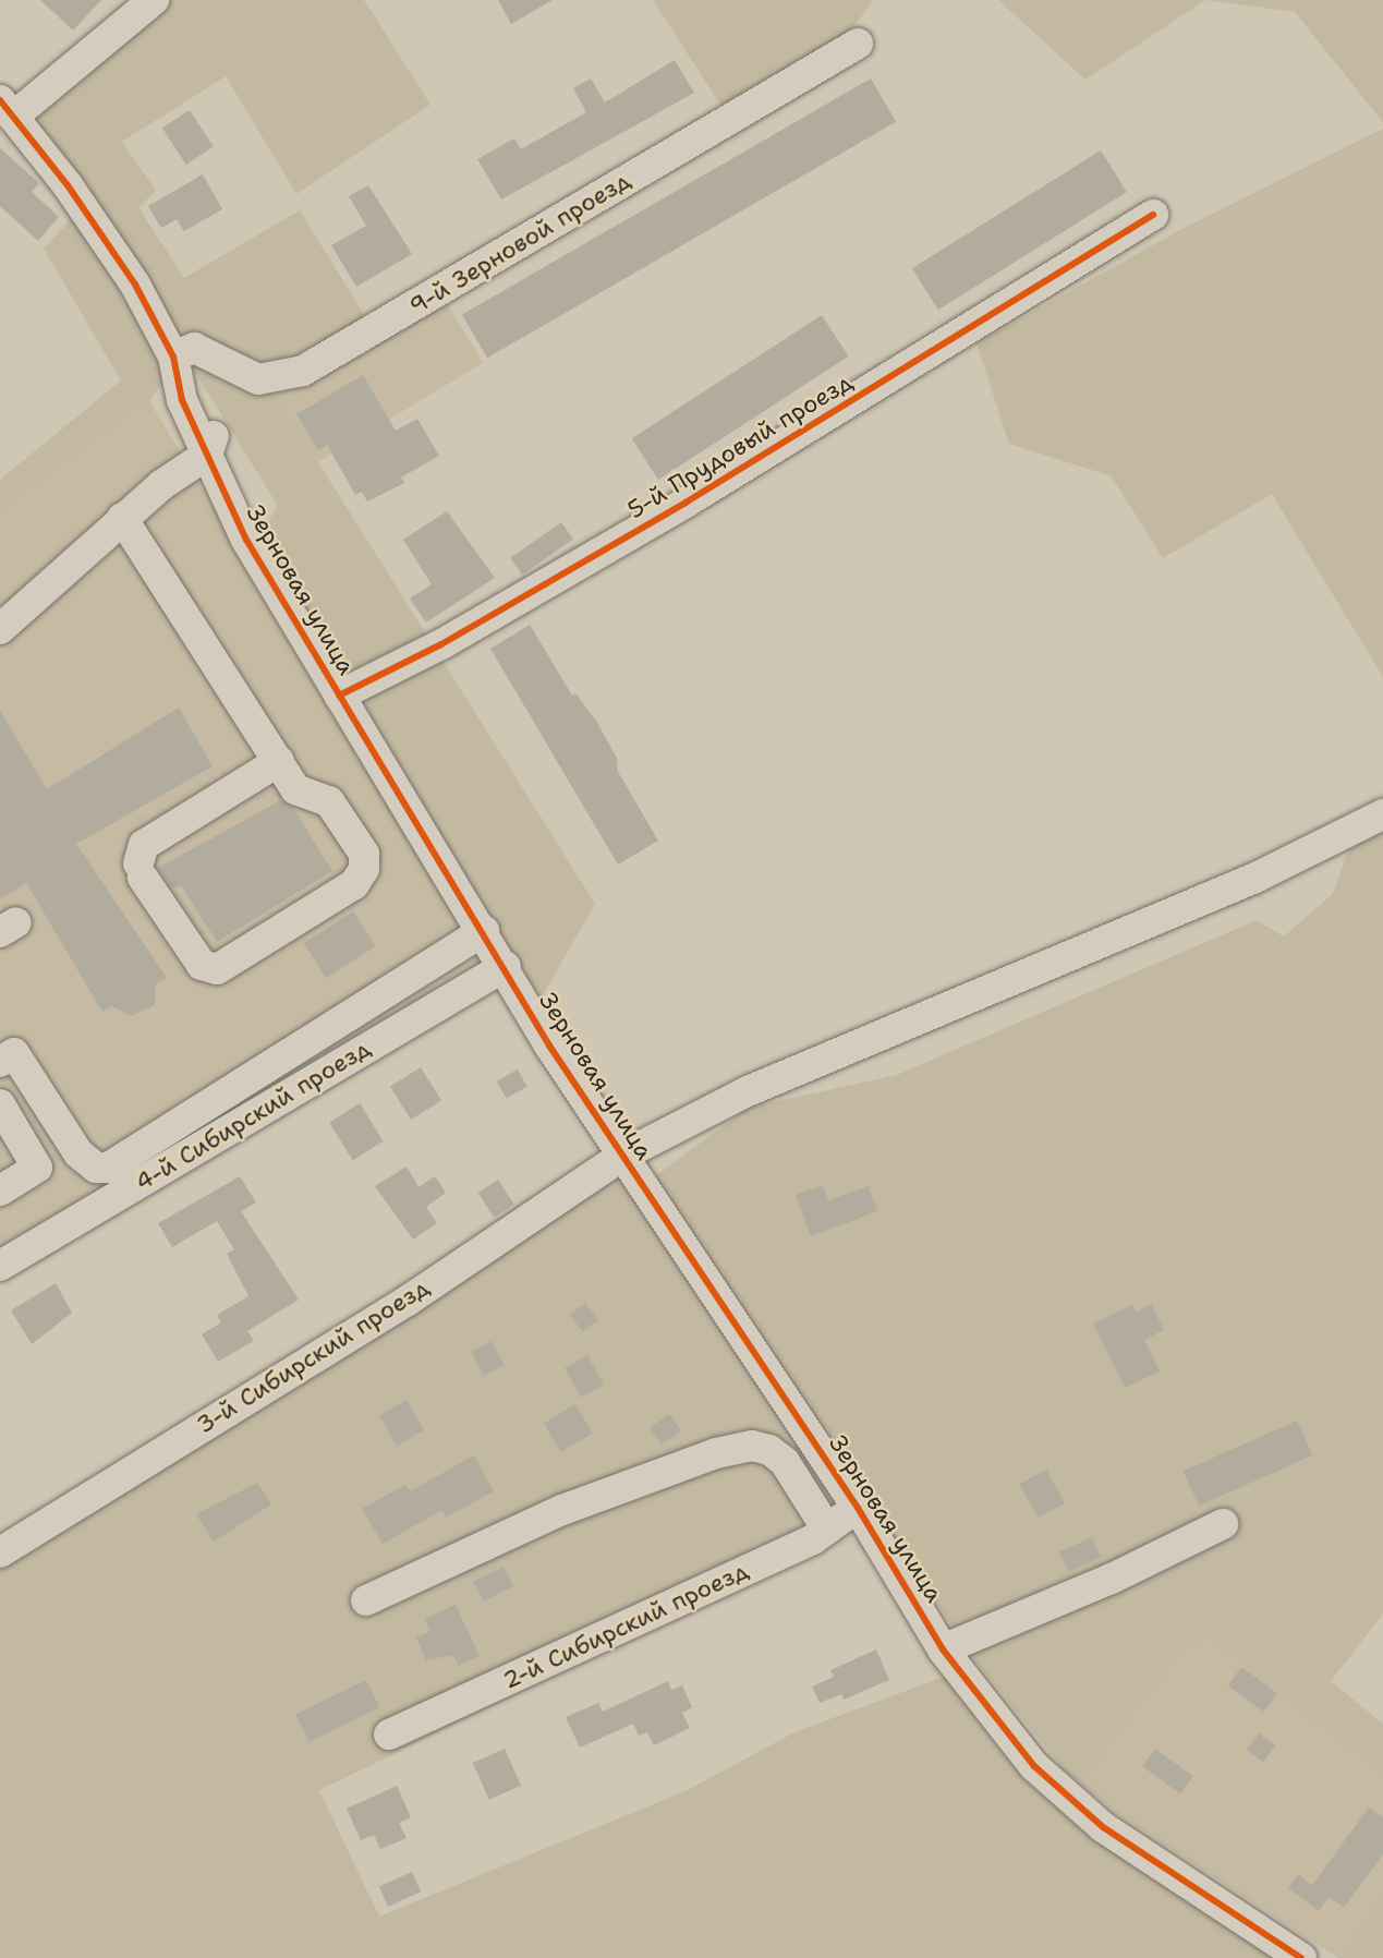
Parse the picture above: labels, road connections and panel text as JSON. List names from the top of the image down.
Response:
{
  "streets": {
    "street": [
      "9-й Зерновой проезд",
      "5-й Прудовый проезд",
      "Зерновая улица",
      "4-й Сибирский проезд",
      "3-й Сибирский проезд",
      "2-й Сибирский проезд"
    ]
  },
  "crossings": [
    ["9-й Зерновой проезд", "Зерновая улица"],
    ["5-й Прудовый проезд", "Зерновая улица"],
    ["Зерновая улица", "4-й Сибирский проезд"],
    ["Зерновая улица", "3-й Сибирский проезд"],
    ["Зерновая улица", "2-й Сибирский проезд"]
  ]
}
